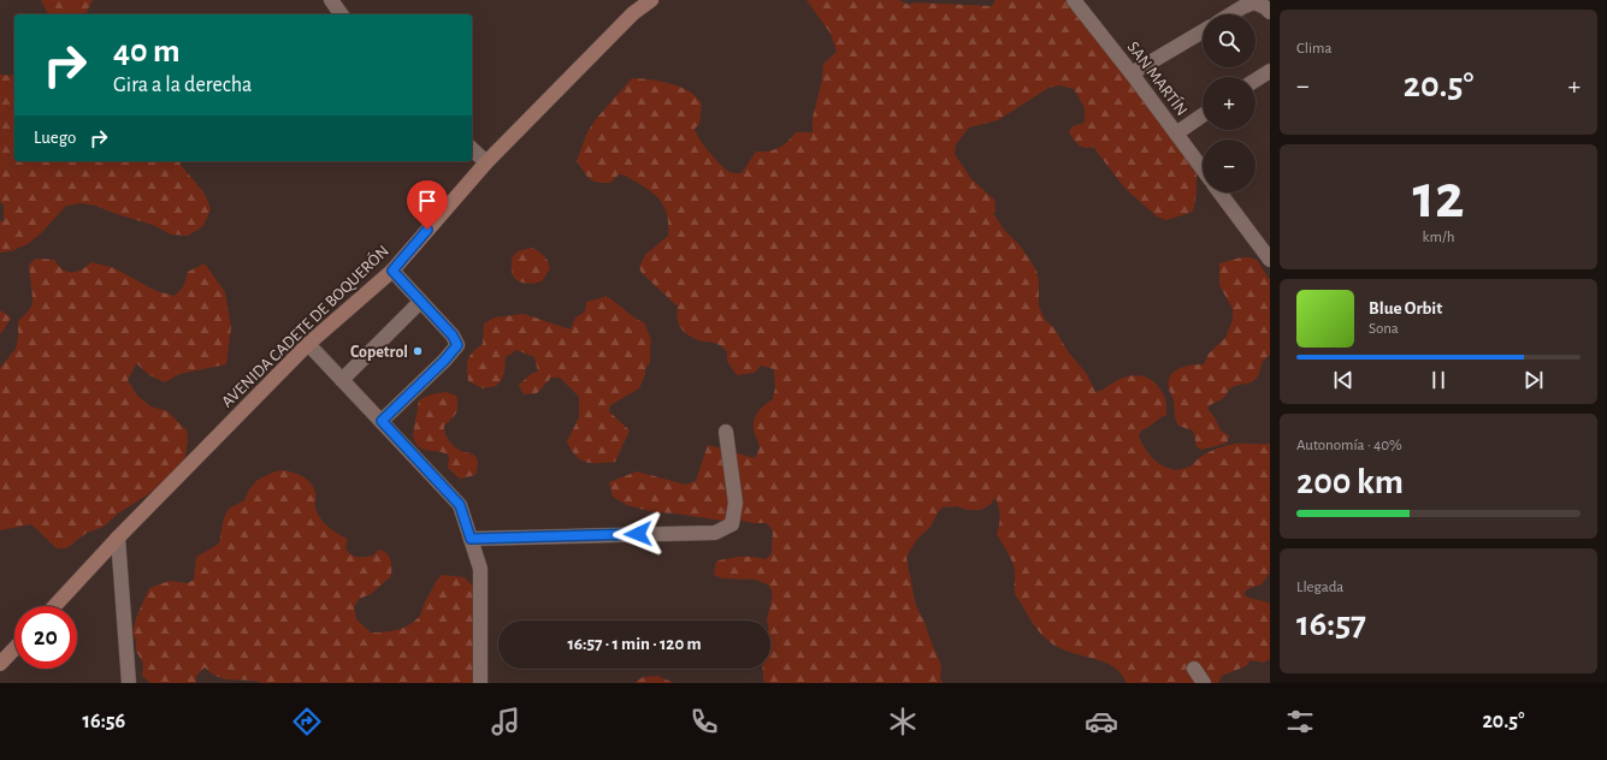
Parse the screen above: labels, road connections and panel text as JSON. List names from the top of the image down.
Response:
{
  "streets": {
    "main road": ["AVENIDA CADETE DE BOQUERÓN"],
    "street": ["SAN MARTÍN"]
  },
  "places": ["Copetrol"],
  "page": {
    "tile": [
      "Clima",
      ["12", "km/h"],
      ["Autonomía · 40%", "200 km"],
      ["Llegada", "16:57"]
    ],
    "map_buttons": ["+", "−"],
    "turn": ["40 m", "Gira a la derecha"],
    "heat": ["−", "20.5°", "+"],
    "then": "Luego",
    "song": ["Blue Orbit", "Sona"],
    "limit": "20",
    "trip": "16:57 · 1 min · 120 m",
    "tabs": ["16:56", "20.5°"]
  }
}
